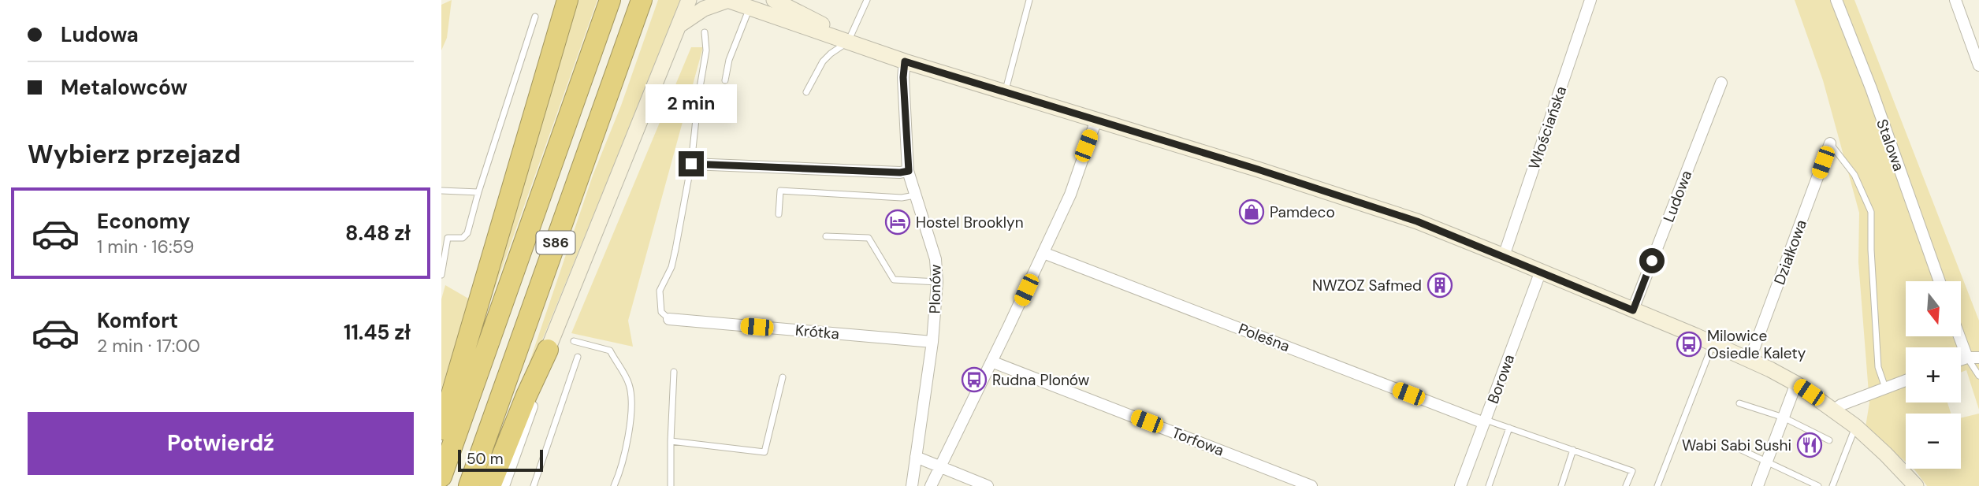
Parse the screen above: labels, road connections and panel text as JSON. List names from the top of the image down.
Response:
{
  "streets": {
    "highway": ["S86"],
    "street": [
      "Włościańska",
      "Stalowa",
      "Ludowa",
      "Działkowa",
      "Plonów",
      "Krótka",
      "Poleśna",
      "Borowa",
      "Torfowa"
    ]
  },
  "crossings": [
    ["Plonów", "Krótka"],
    ["Poleśna", "Borowa"]
  ],
  "places": {
    "shop": ["Pamdeco"],
    "hotel": ["Hostel Brooklyn"],
    "building": ["NWZOZ Safmed"],
    "bus stop": ["Milowice Osiedle Kalety", "Rudna Plonów"],
    "restaurant": ["Wabi Sabi Sushi"]
  },
  "scale_bar": "50 m",
  "north": "bottom",
  "page": {
    "banner": ["Ludowa", "Metalowców"],
    "bubble": "2 min",
    "heading": "Wybierz przejazd",
    "list": [
      {
        "name": "Economy",
        "note": "1 min · 16:59",
        "value": "8.48 zł"
      },
      {
        "name": "Komfort",
        "note": "2 min · 17:00",
        "value": "11.45 zł"
      }
    ],
    "map_buttons": ["+", "−"],
    "buttons": "Potwierdź",
    "scale": "50 m"
  }
}
